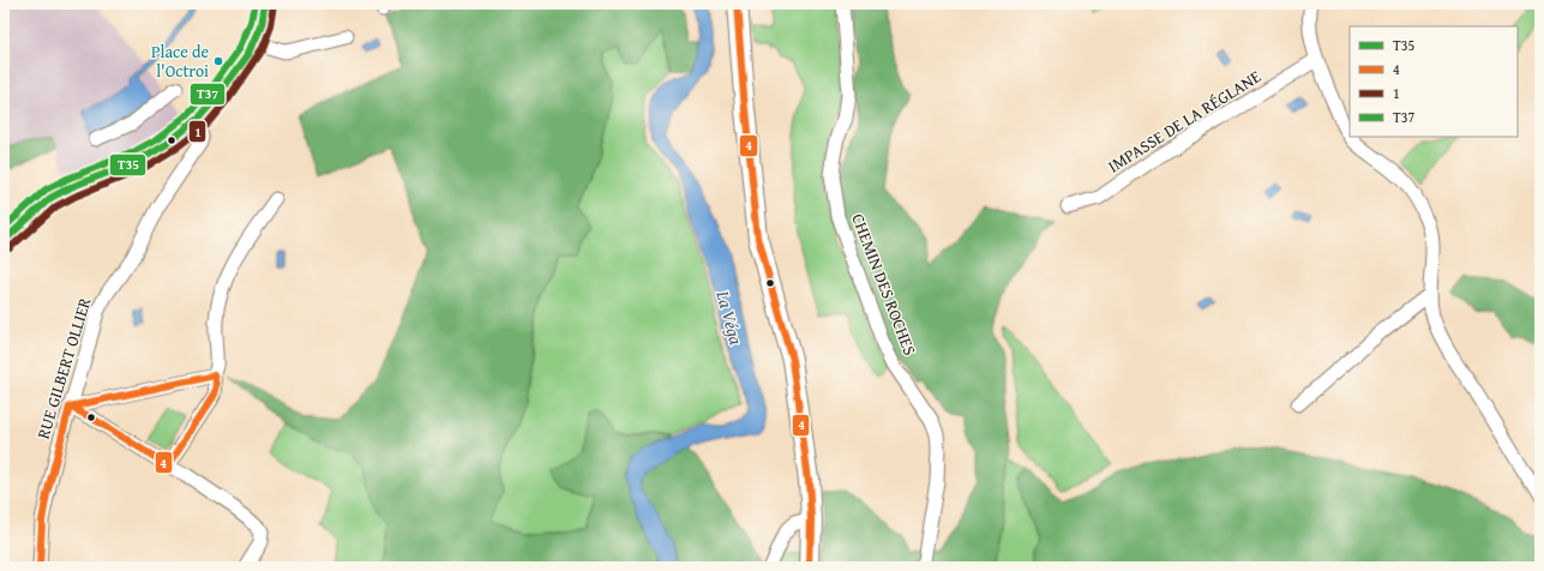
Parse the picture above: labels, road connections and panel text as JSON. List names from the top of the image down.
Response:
{
  "streets": {
    "street": ["IMPASSE DE LA RÉGLANE", "CHEMIN DES ROCHES", "RUE GILBERT OLLIER"]
  },
  "water": ["La Véga"],
  "places": ["Place de l'Octroi"],
  "lines": [
    "transit line T35",
    "transit line 4",
    "transit line T37",
    "transit line 1"
  ],
  "legend": [
    "T35",
    "4",
    "1",
    "T37"
  ]
}
